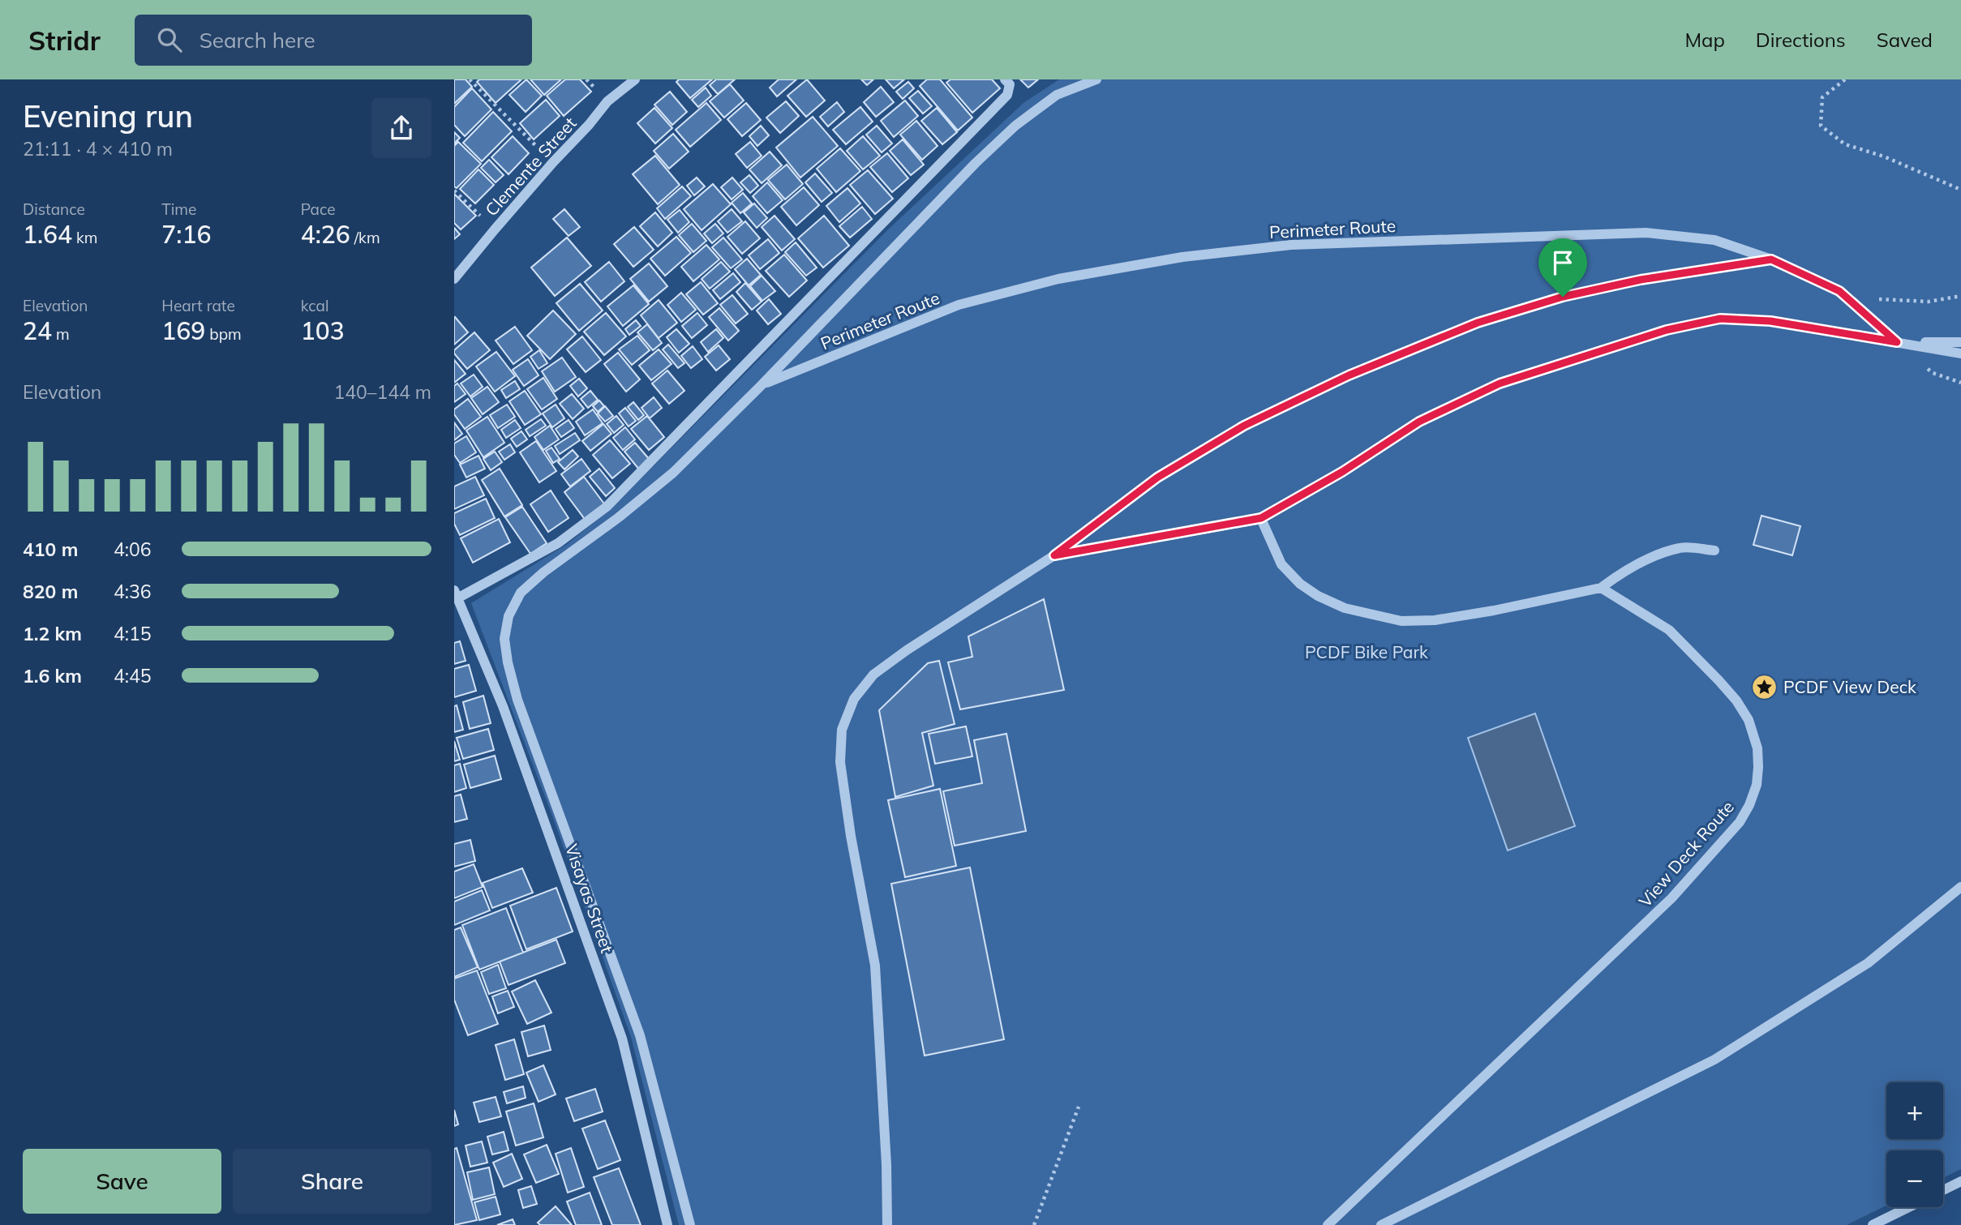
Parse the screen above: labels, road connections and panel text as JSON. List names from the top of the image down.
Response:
{
  "streets": {
    "street": [
      "Clemente Street",
      "Perimeter Route",
      "View Deck Route",
      "Visayas Street"
    ]
  },
  "parks": ["PCDF Bike Park"],
  "places": {
    "place": ["PCDF View Deck"]
  },
  "page": {
    "header": "Stridr",
    "search": "Search here",
    "nav": ["Map", "Directions", "Saved"],
    "heading": ["Evening run", "21:11 · 4 × 410 m"],
    "stats": [
      ["Distance", "1.64 km"],
      ["Time", "7:16"],
      ["Pace", "4:26 /km"],
      ["Elevation", "24 m"],
      ["Heart rate", "169 bpm"],
      ["kcal", "103"]
    ],
    "chart": ["Elevation", "140–144 m"],
    "list": [
      {
        "name": "410 m",
        "note": "4:06"
      },
      {
        "name": "820 m",
        "note": "4:36"
      },
      {
        "name": "1.2 km",
        "note": "4:15"
      },
      {
        "name": "1.6 km",
        "note": "4:45"
      }
    ],
    "map_buttons": ["+", "−"],
    "buttons": ["Save", "Share"]
  }
}
